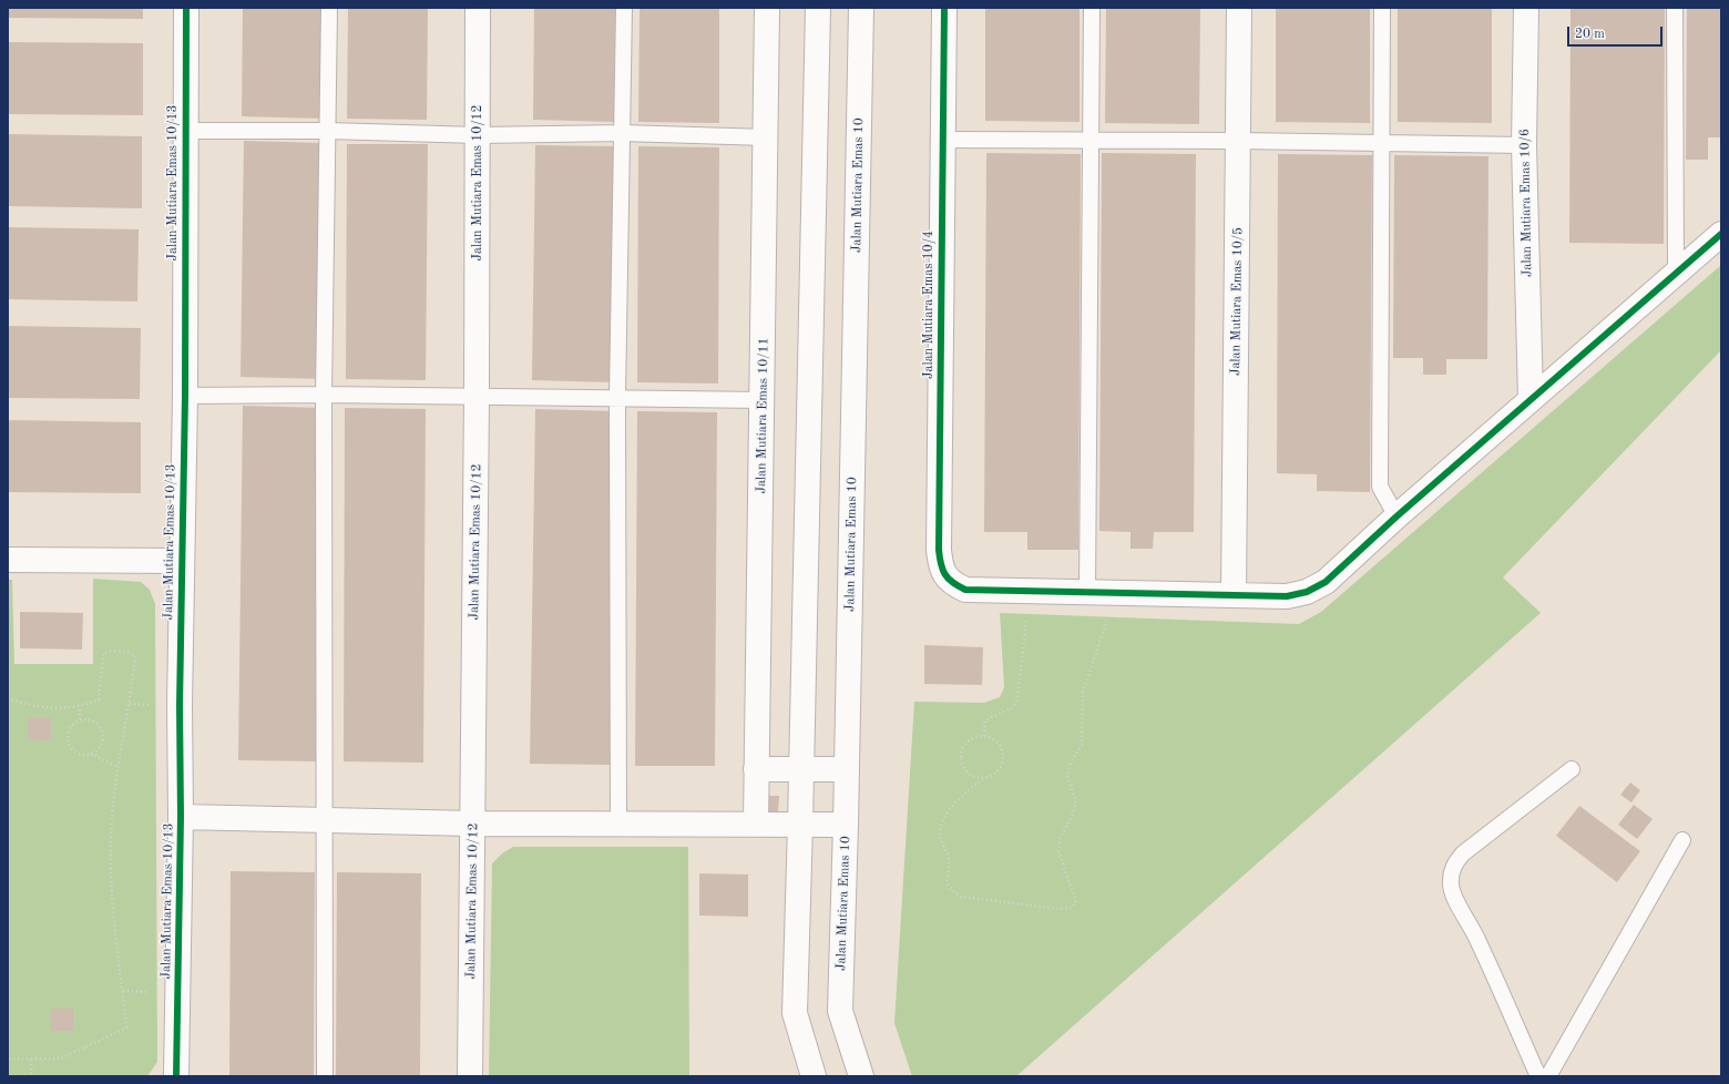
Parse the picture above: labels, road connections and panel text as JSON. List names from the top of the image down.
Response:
{
  "streets": {
    "street": [
      "Jalan Mutiara Emas 10/13",
      "Jalan Mutiara Emas 10/12",
      "Jalan Mutiara Emas 10",
      "Jalan Mutiara Emas 10/6",
      "Jalan Mutiara Emas 10/5",
      "Jalan Mutiara Emas 10/4",
      "Jalan Mutiara Emas 10/11"
    ]
  },
  "scale_bar": "20 m"
}
